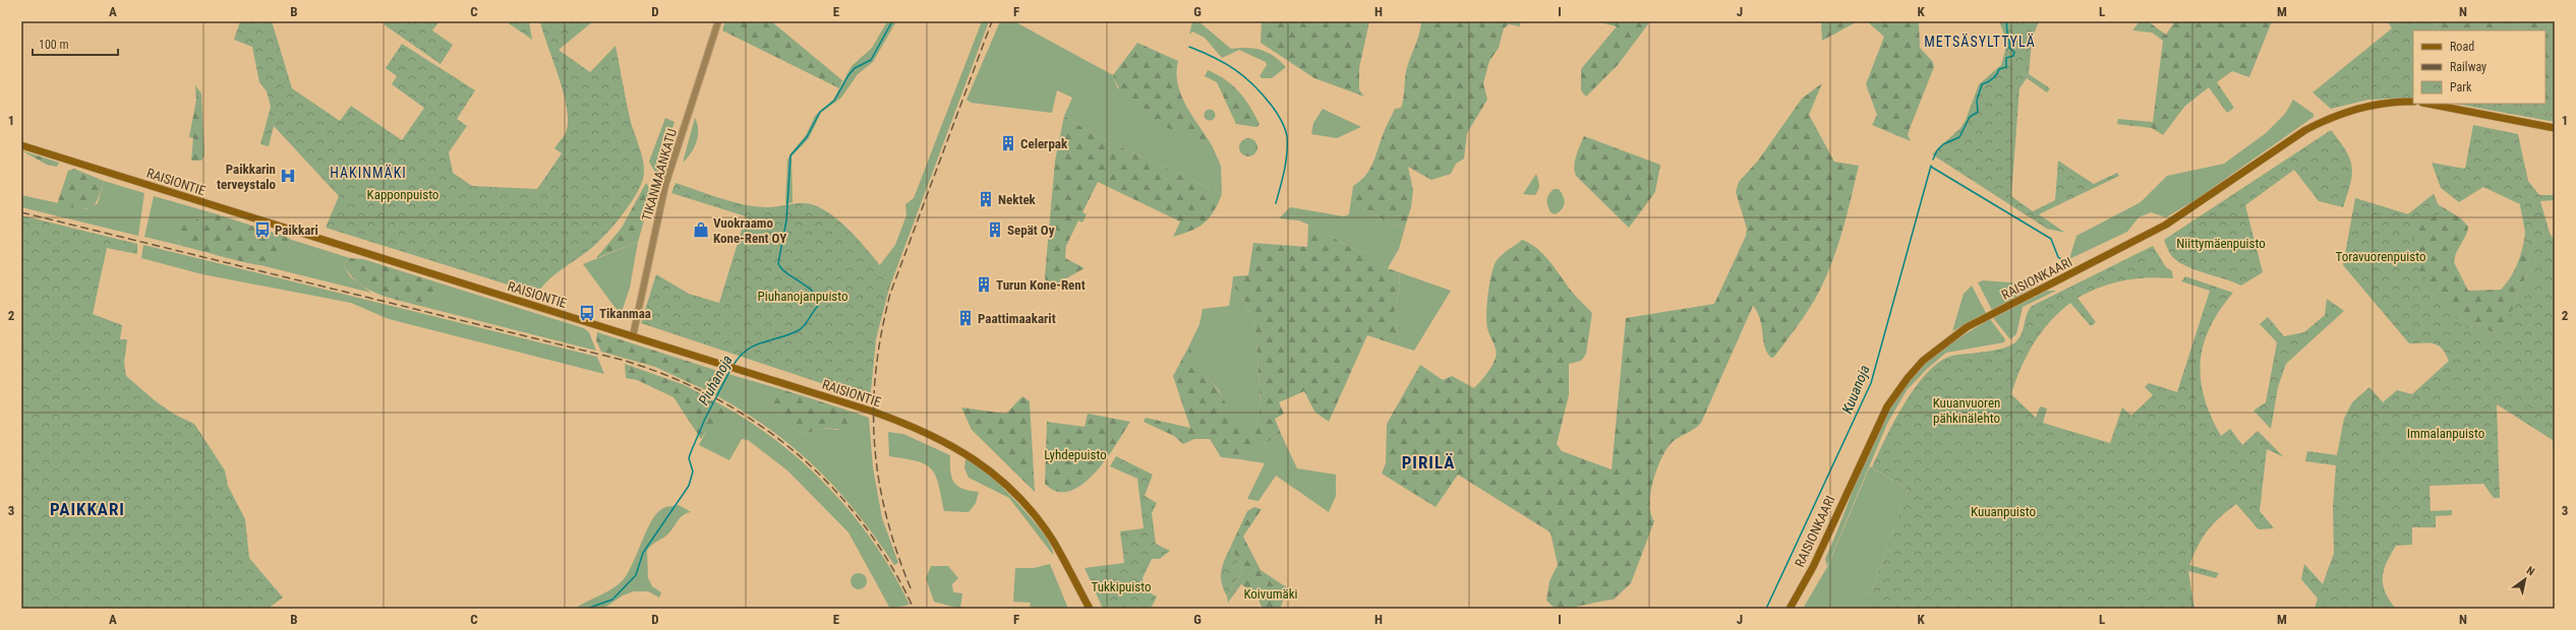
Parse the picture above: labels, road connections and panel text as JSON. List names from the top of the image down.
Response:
{
  "streets": {
    "main road": ["RAISIONTIE", "RAISIONKAARI"],
    "street": ["TIKANMAANKATU"]
  },
  "crossings": [
    ["TIKANMAANKATU", "RAISIONTIE"]
  ],
  "districts": [
    "METSÄSYLTTYLÄ",
    "HAKINMÄKI",
    "PIRILÄ",
    "PAIKKARI"
  ],
  "water": ["Piuhanoja", "Kuuanoja"],
  "parks": [
    "Kapponpuisto",
    "Niittymäenpuisto",
    "Toravuorenpuisto",
    "Piuhanojanpuisto",
    "Kuuanvuoren pähkinälehto",
    "Immalanpuisto",
    "Lyhdepuisto",
    "Kuuanpuisto",
    "Tukkipuisto",
    "Koivumäki"
  ],
  "places": {
    "building": [
      "Celerpak",
      "Nektek",
      "Sepät Oy",
      "Turun Kone-Rent",
      "Paattimaakarit"
    ],
    "hospital": ["Paikkarin terveystalo"],
    "bus stop": ["Paikkari", "Tikanmaa"],
    "shop": ["Vuokraamo Kone-Rent OY"]
  },
  "legend": ["Road", "Railway", "Park"],
  "scale_bar": "100 m",
  "north": "top right",
  "grid": {
    "columns": [
      "A",
      "B",
      "C",
      "D",
      "E",
      "F",
      "G",
      "H",
      "I",
      "J",
      "K",
      "L",
      "M",
      "N"
    ],
    "rows": ["1", "2", "3"]
  }
}
